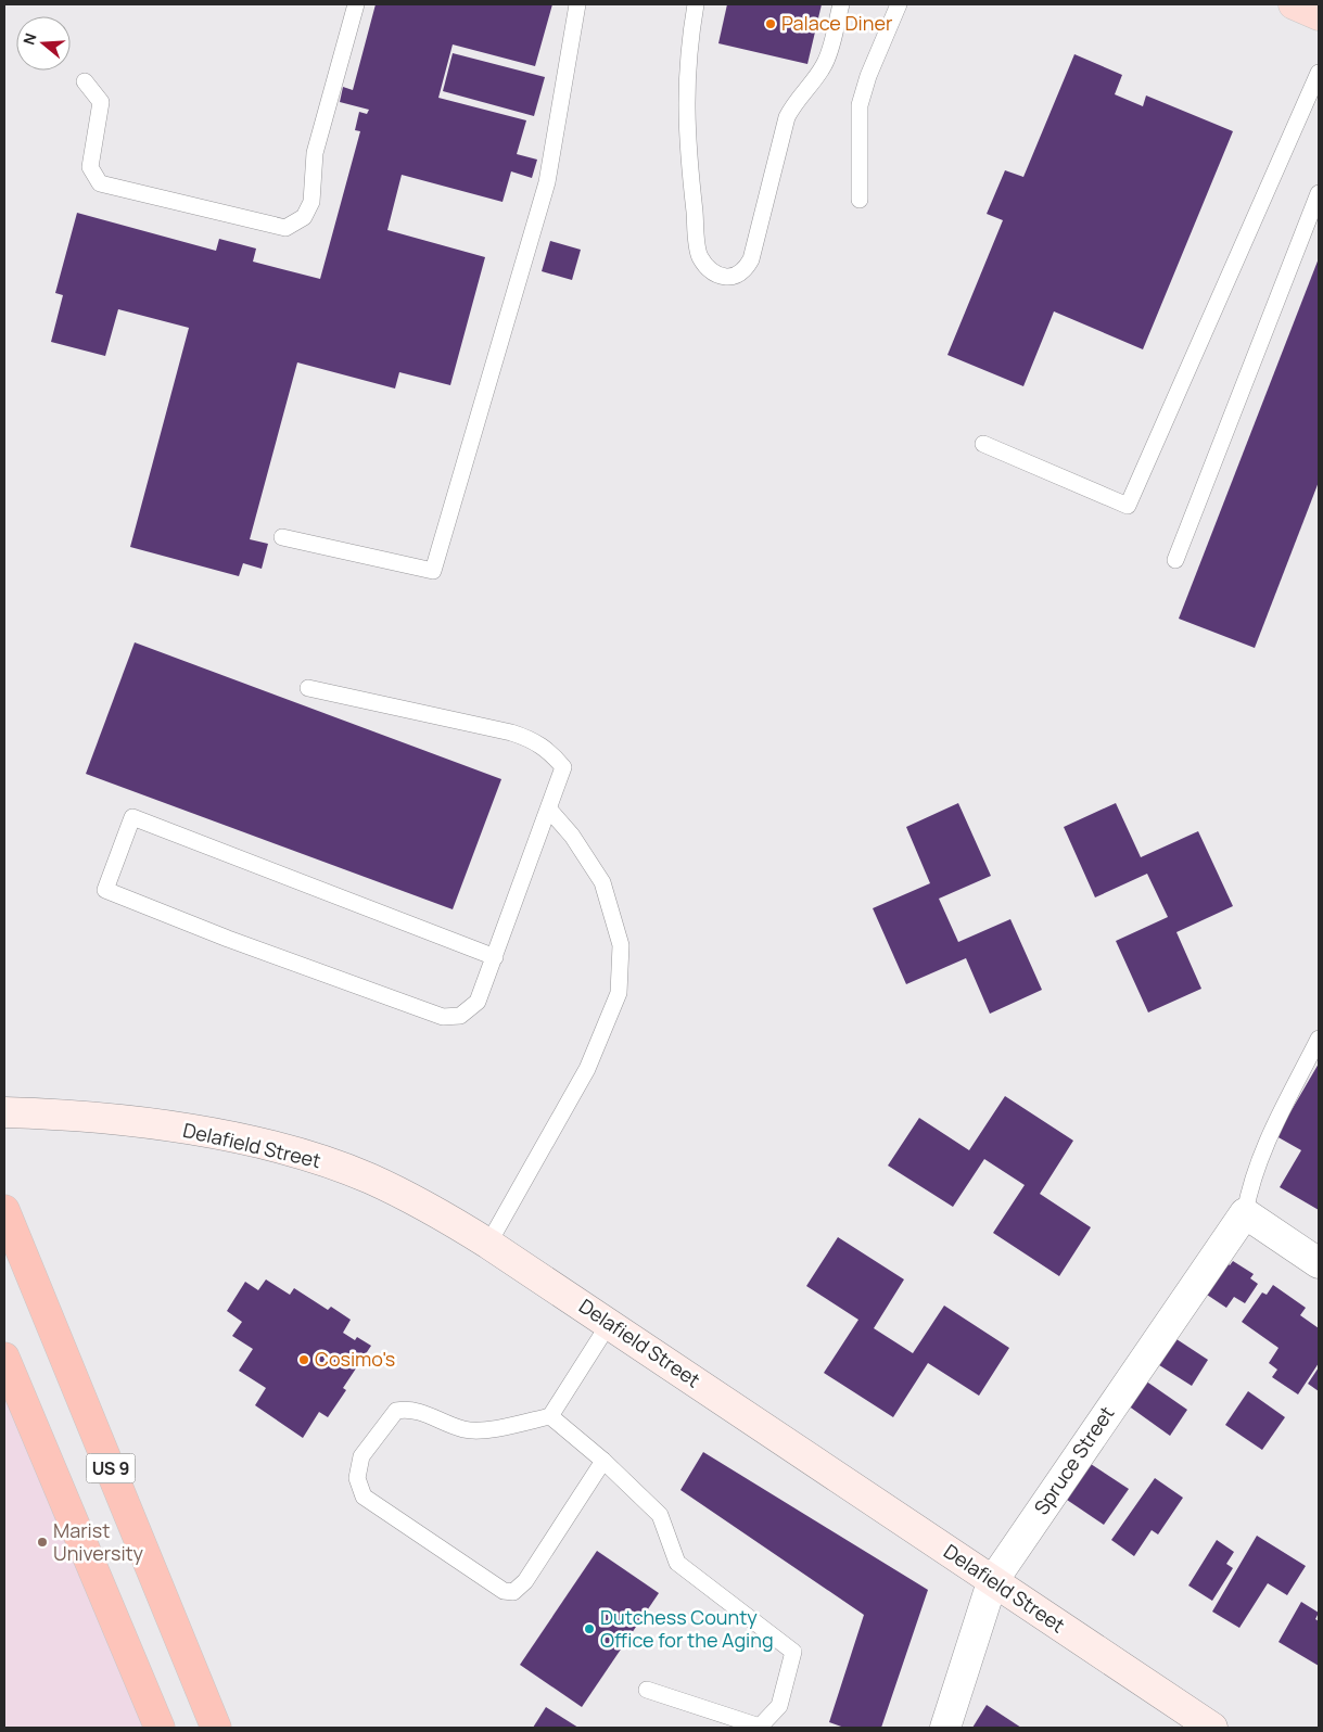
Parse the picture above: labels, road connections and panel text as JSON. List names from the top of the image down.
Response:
{
  "streets": {
    "highway": ["US 9"],
    "street": ["Delafield Street", "Spruce Street"]
  },
  "crossings": [
    ["Delafield Street", "Spruce Street"]
  ],
  "places": [
    "Palace Diner",
    "Cosimo's",
    "Marist University",
    "Dutchess County Office for the Aging"
  ],
  "north": "left"
}
